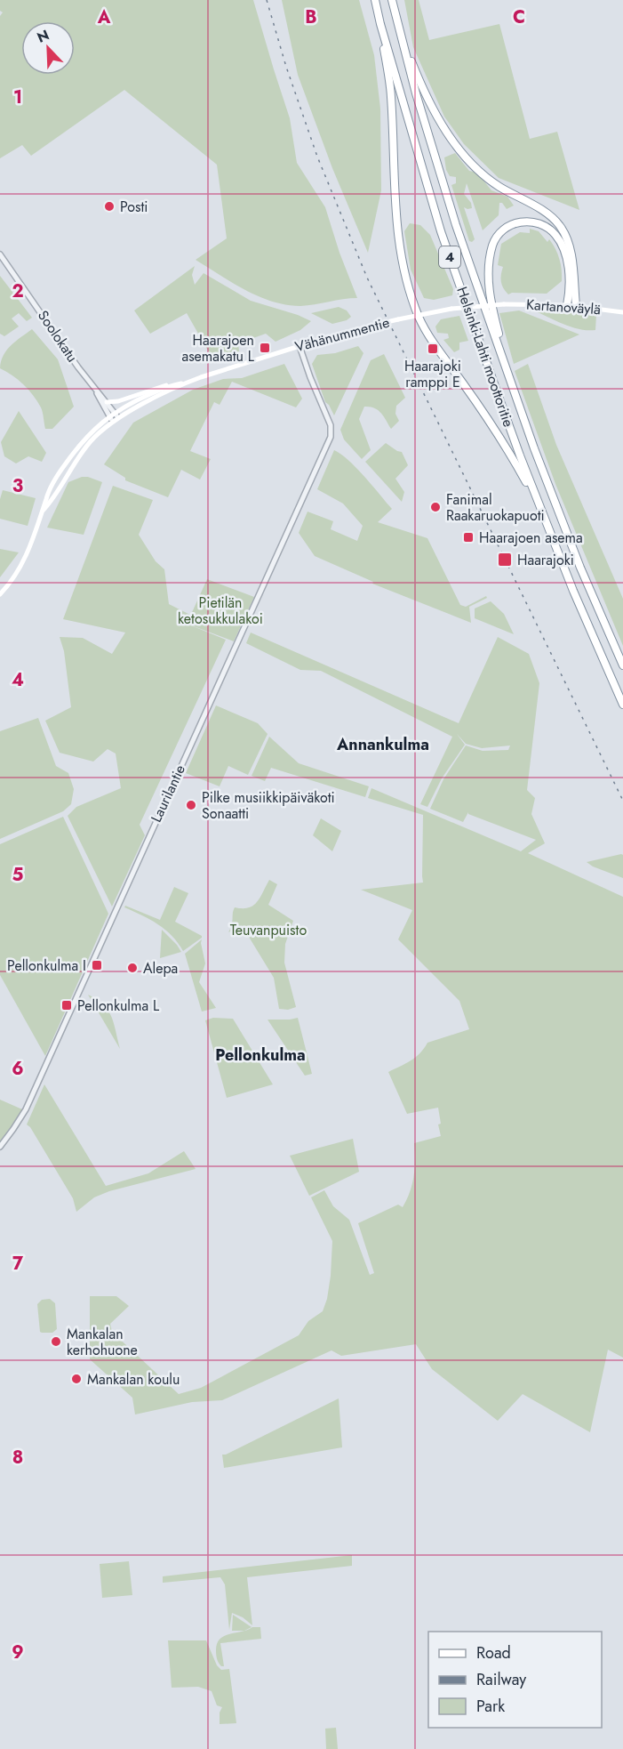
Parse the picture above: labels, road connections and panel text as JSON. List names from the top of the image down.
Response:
{
  "streets": {
    "highway": ["4", "Helsinki-Lahti moottoritie"],
    "main road": ["Kartanoväylä", "Vähänummentie"],
    "street": ["Soolokatu", "Laurilantie"]
  },
  "crossings": [
    ["Kartanoväylä", "Vähänummentie"],
    ["Vähänummentie", "Soolokatu"],
    ["Vähänummentie", "Laurilantie"]
  ],
  "districts": ["Annankulma", "Pellonkulma"],
  "parks": ["Pietilän ketosukkulakoi", "Teuvanpuisto"],
  "places": {
    "other": [
      "Posti",
      "Fanimal Raakaruokapuoti",
      "Pilke musiikkipäiväkoti Sonaatti",
      "Alepa",
      "Mankalan kerhohuone",
      "Mankalan koulu"
    ],
    "transit": [
      "Haarajoen asemakatu L",
      "Haarajoki ramppi E",
      "Haarajoen asema",
      "Haarajoki",
      "Pellonkulma I",
      "Pellonkulma L"
    ]
  },
  "legend": ["Road", "Railway", "Park"],
  "north": "top left",
  "grid": {
    "columns": ["A", "B", "C"],
    "rows": [
      "1",
      "2",
      "3",
      "4",
      "5",
      "6",
      "7",
      "8",
      "9"
    ]
  }
}
